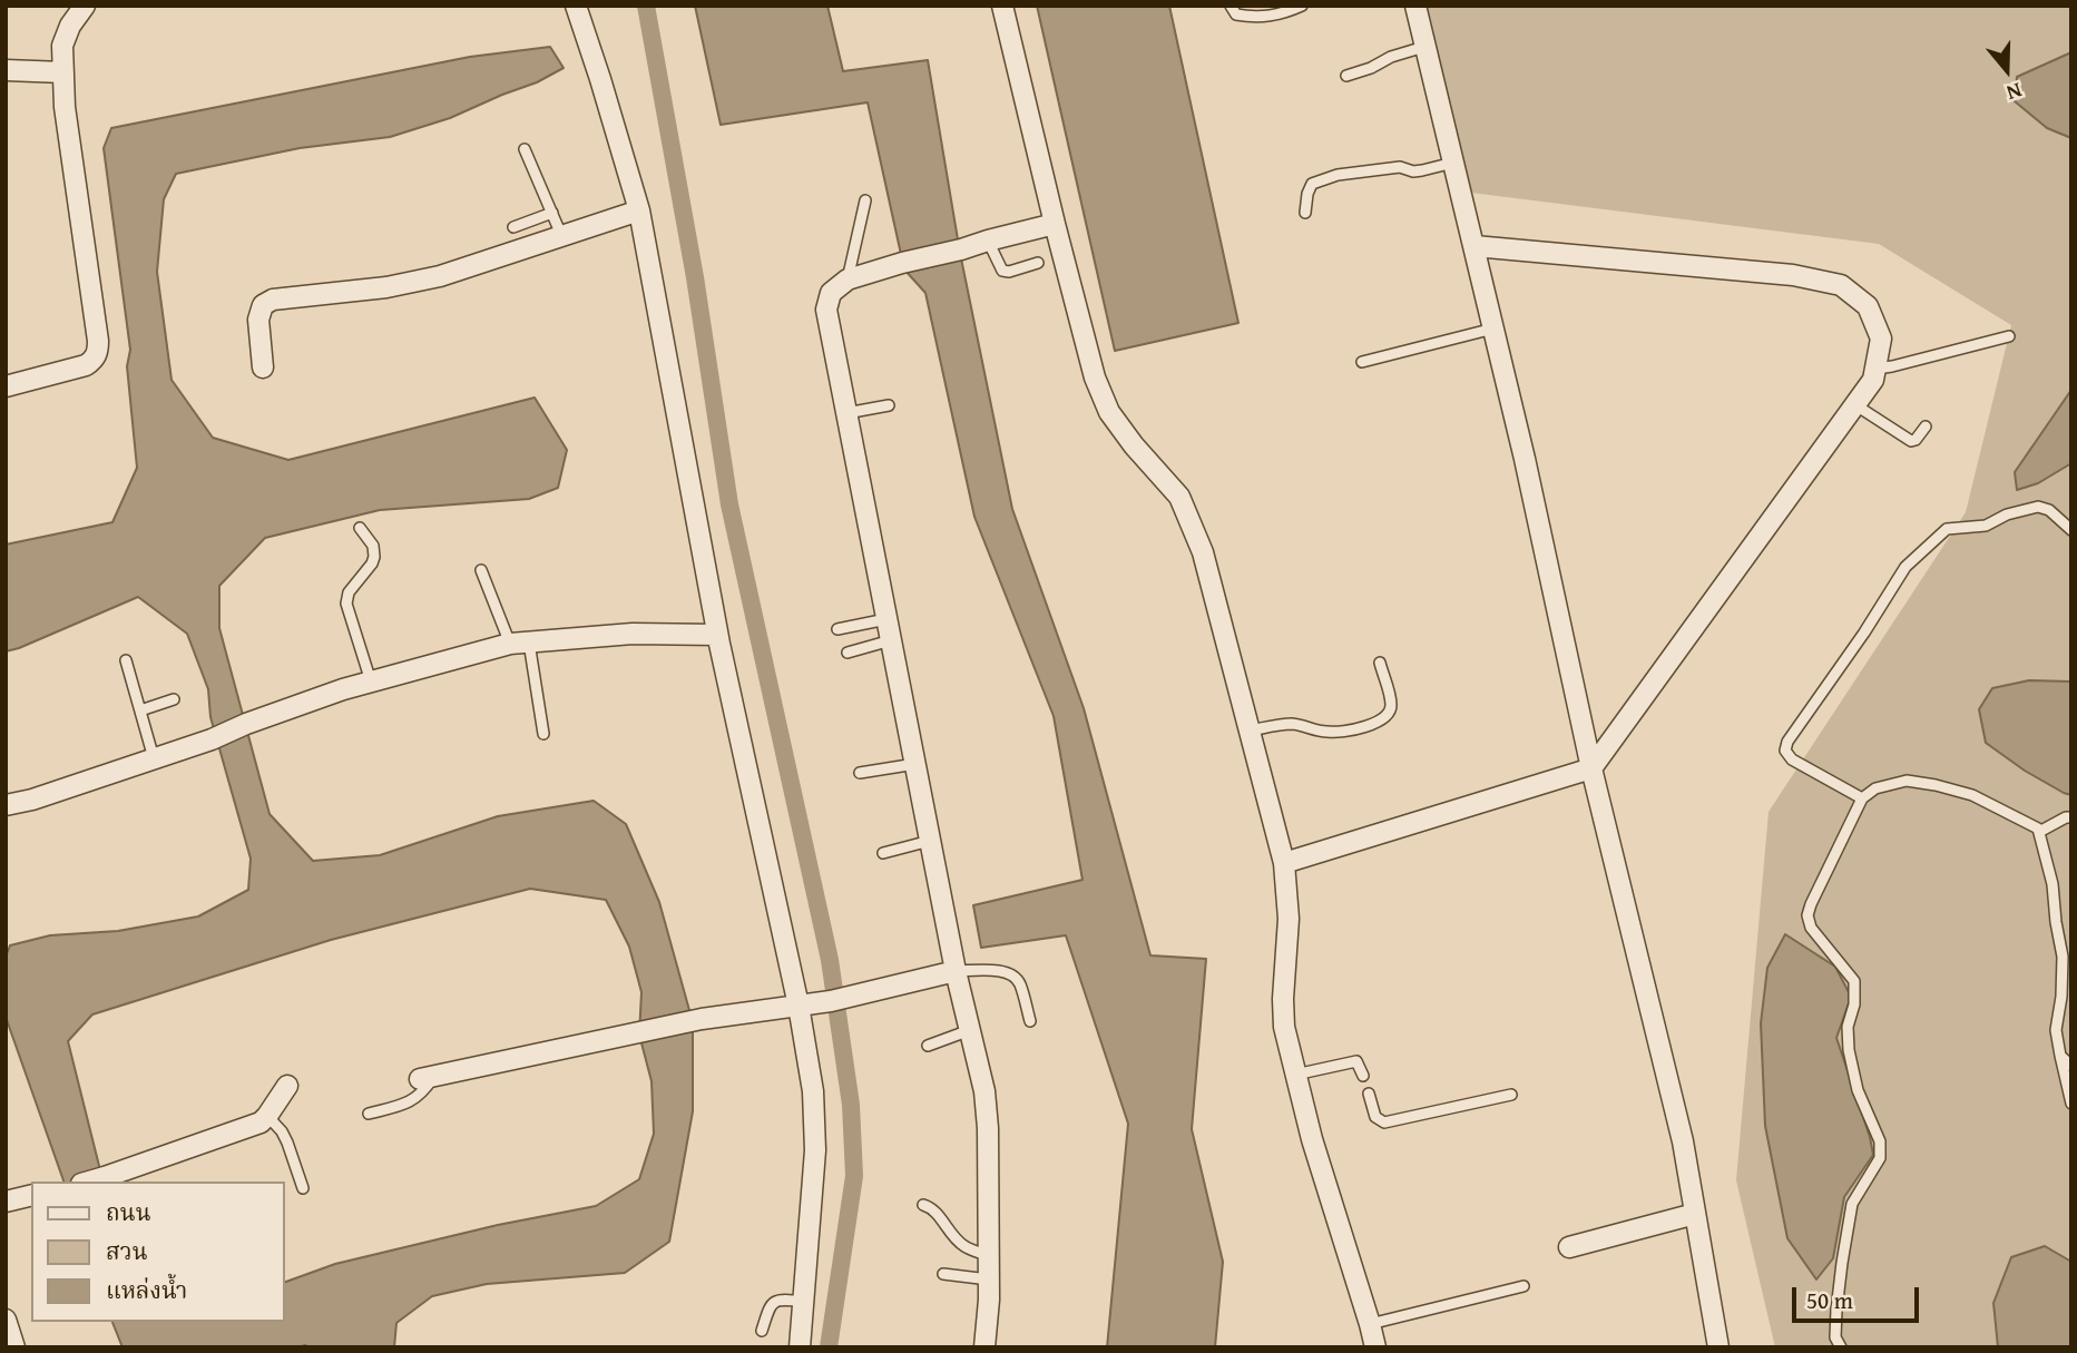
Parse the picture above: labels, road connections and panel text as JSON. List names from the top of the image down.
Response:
{
  "legend": ["ถนน", "สวน", "แหล่งน้ำ"],
  "scale_bar": "50 m",
  "north": "bottom"
}
